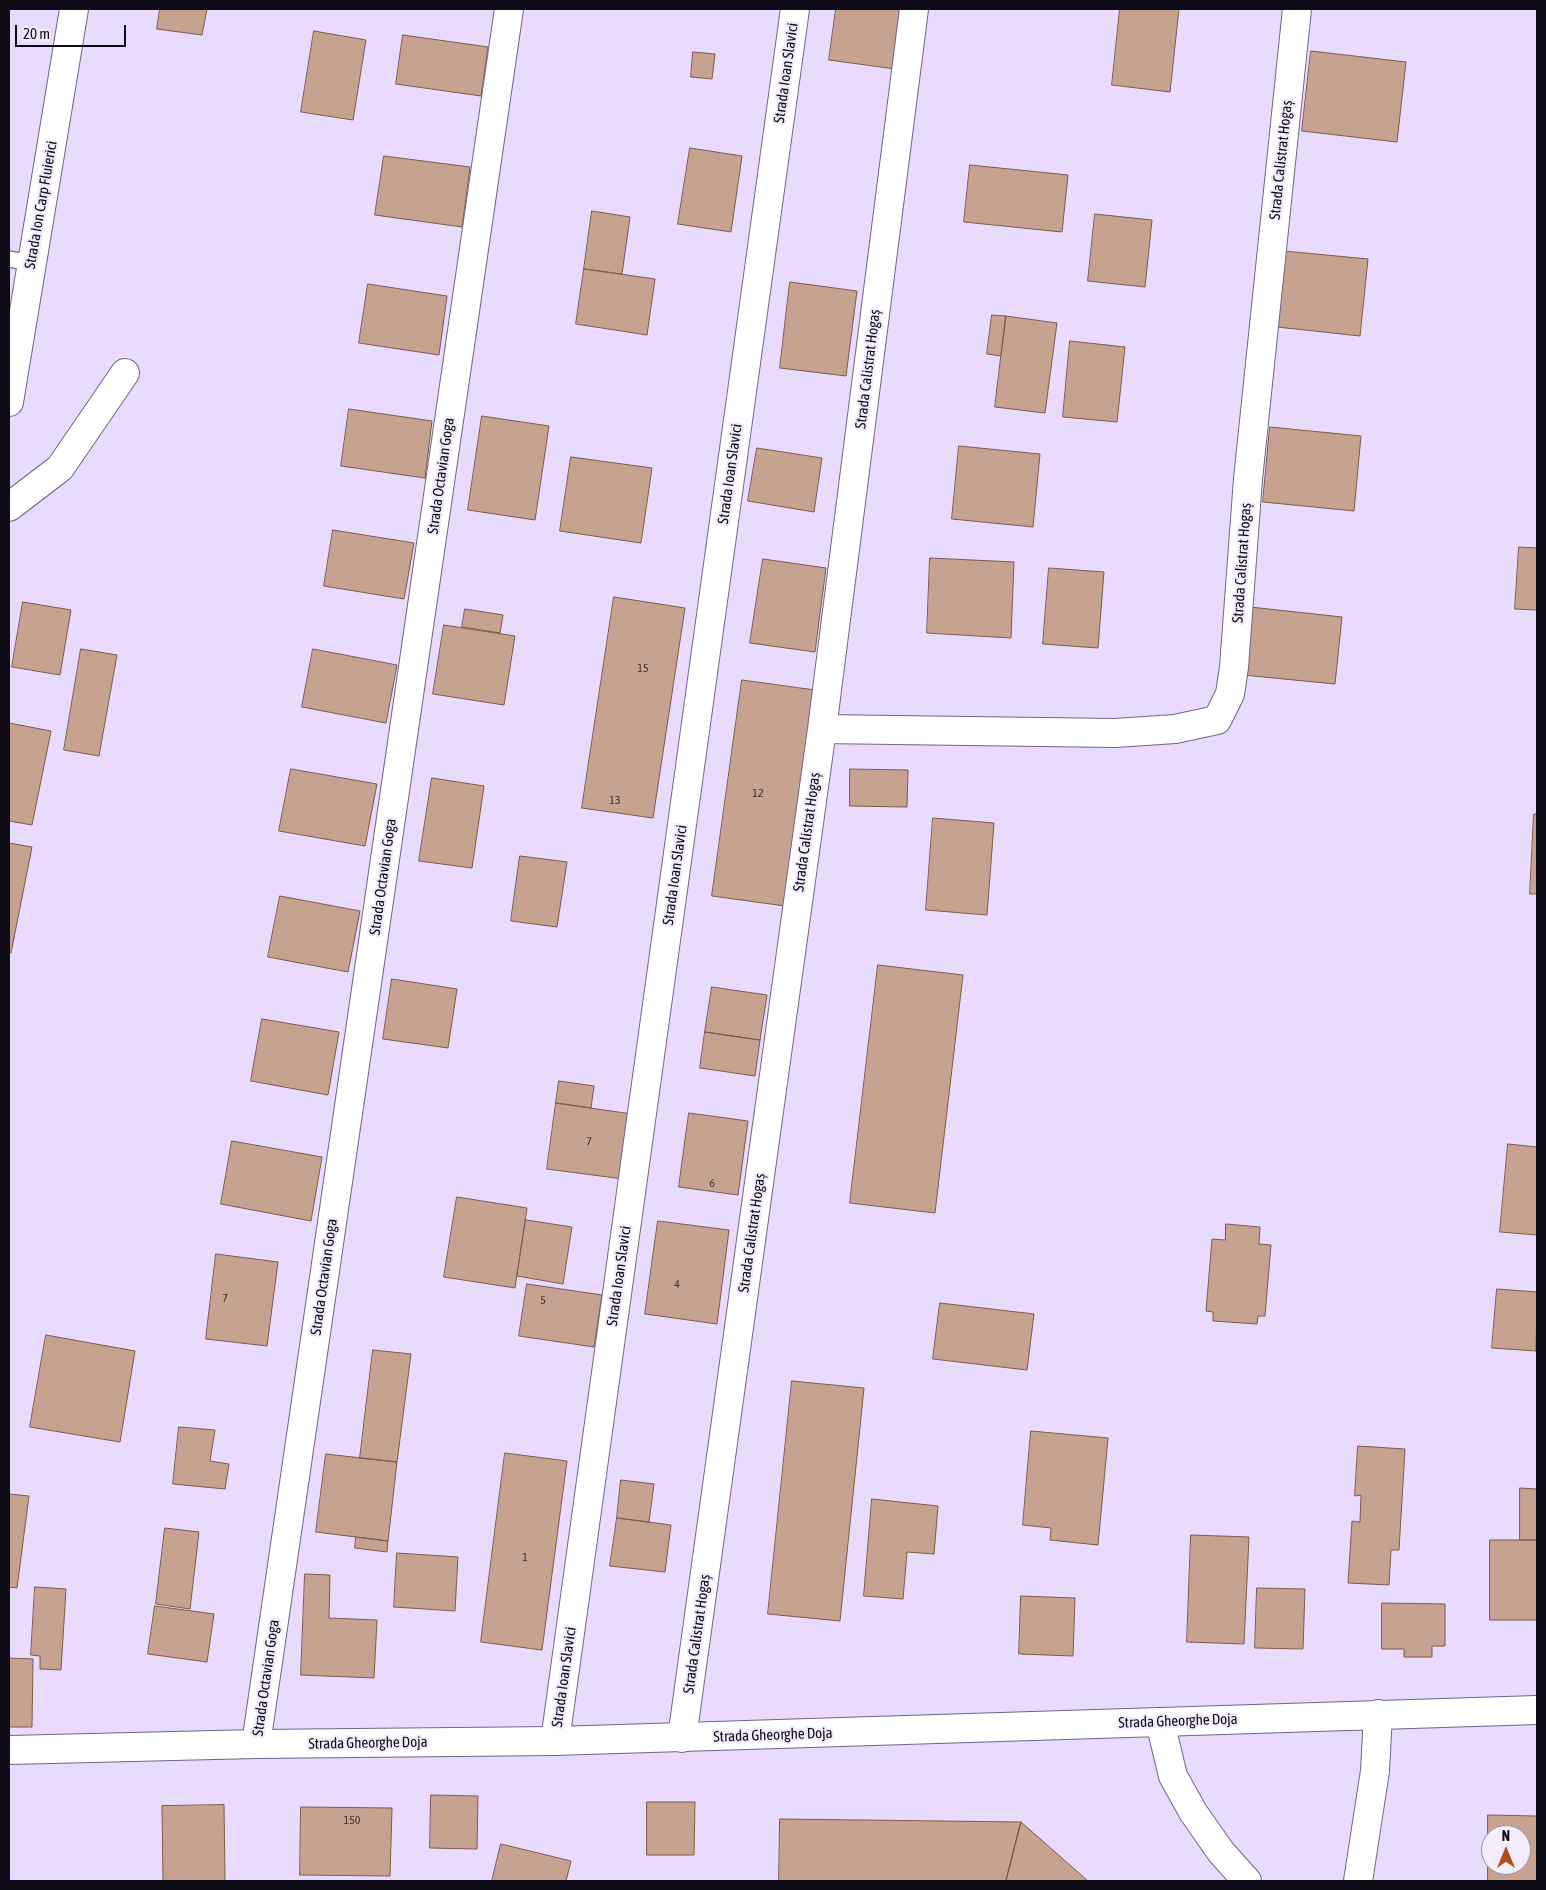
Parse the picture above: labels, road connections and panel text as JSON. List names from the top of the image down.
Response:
{
  "streets": {
    "street": [
      "Strada Ioan Slavici",
      "Strada Calistrat Hogaș",
      "Strada Ion Carp Fluierici",
      "Strada Octavian Goga",
      "Strada Gheorghe Doja"
    ]
  },
  "crossings": [
    ["Strada Ioan Slavici", "Strada Gheorghe Doja"],
    ["Strada Calistrat Hogaș", "Strada Gheorghe Doja"],
    ["Strada Octavian Goga", "Strada Gheorghe Doja"]
  ],
  "house_numbers": [
    "15",
    "12",
    "13",
    "7",
    "6",
    "4",
    "7",
    "5",
    "1",
    "150"
  ],
  "scale_bar": "20 m",
  "north": "top"
}
